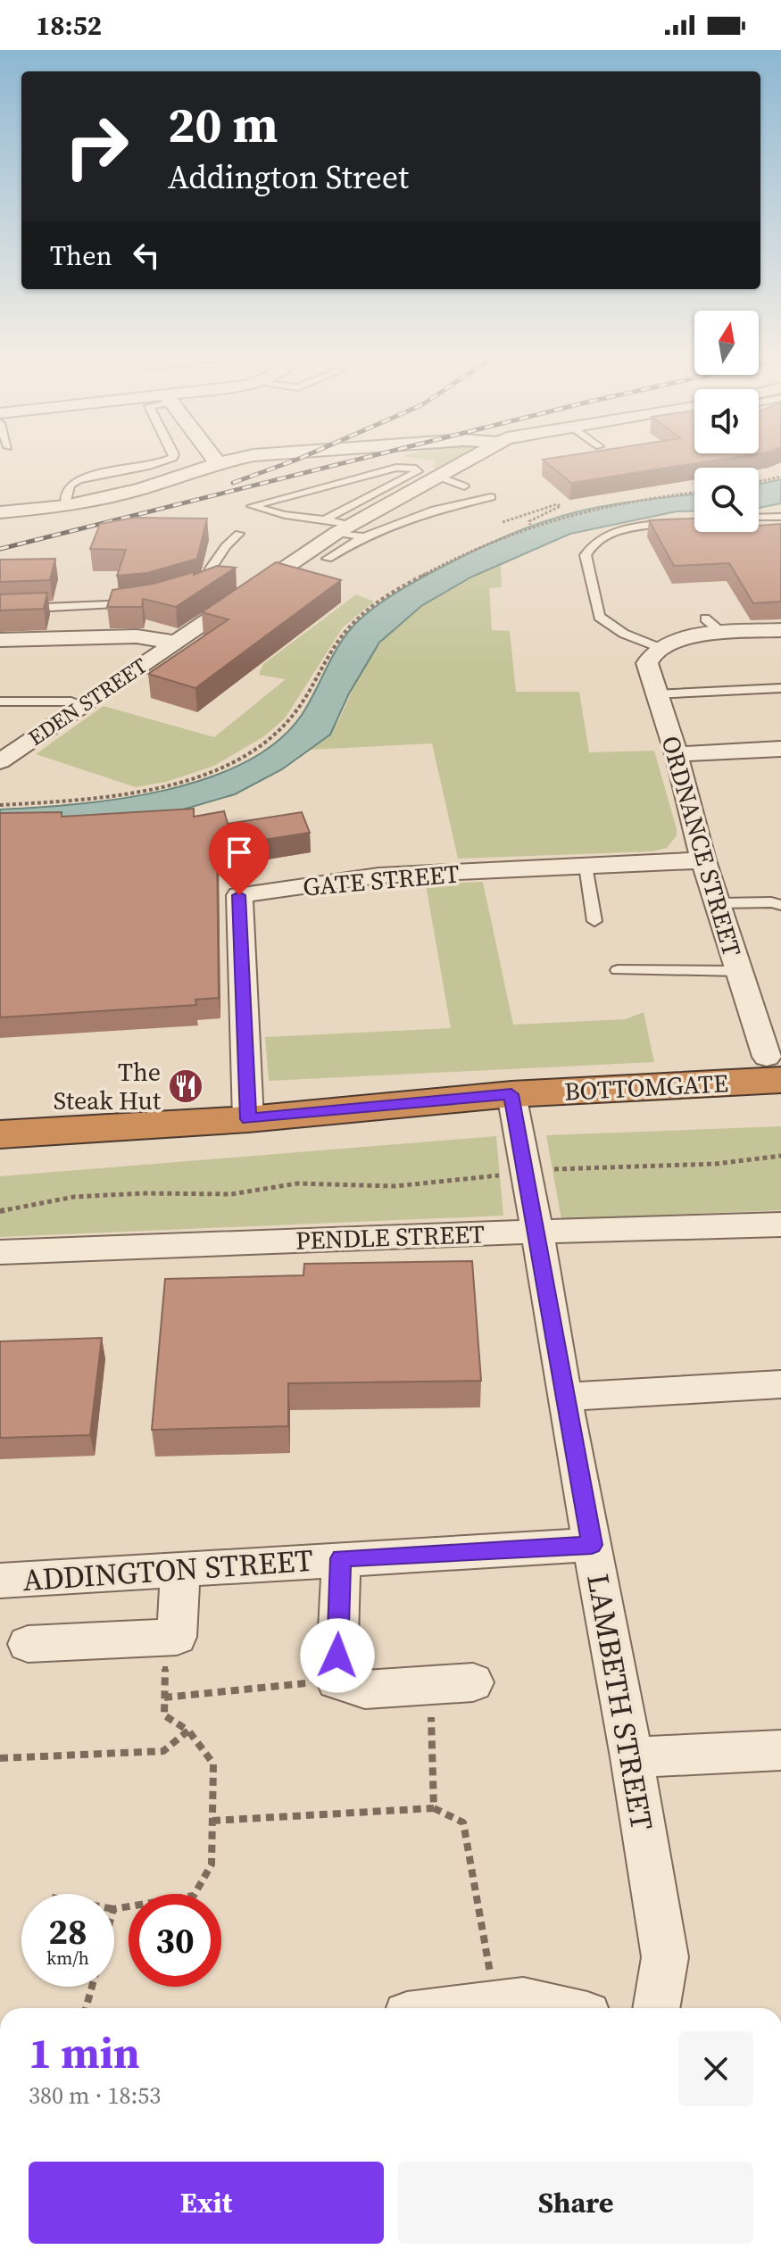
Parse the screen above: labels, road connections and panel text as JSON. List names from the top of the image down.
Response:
{
  "streets": {
    "highway": ["BOTTOMGATE"],
    "street": [
      "EDEN STREET",
      "ORDNANCE STREET",
      "GATE STREET",
      "PENDLE STREET",
      "ADDINGTON STREET",
      "LAMBETH STREET"
    ]
  },
  "crossings": [
    ["ORDNANCE STREET", "GATE STREET"],
    ["ORDNANCE STREET", "BOTTOMGATE"],
    ["GATE STREET", "BOTTOMGATE"],
    ["BOTTOMGATE", "LAMBETH STREET"],
    ["PENDLE STREET", "LAMBETH STREET"],
    ["ADDINGTON STREET", "LAMBETH STREET"]
  ],
  "places": {
    "restaurant": ["The Steak Hut"]
  },
  "north": "top",
  "page": {
    "status": "18:52",
    "turn": ["20 m", "Addington Street"],
    "then": "Then",
    "speed": "28 km/h",
    "limit": "30",
    "heading": ["1 min", "380 m · 18:53"],
    "buttons": ["Exit", "Share"]
  }
}
